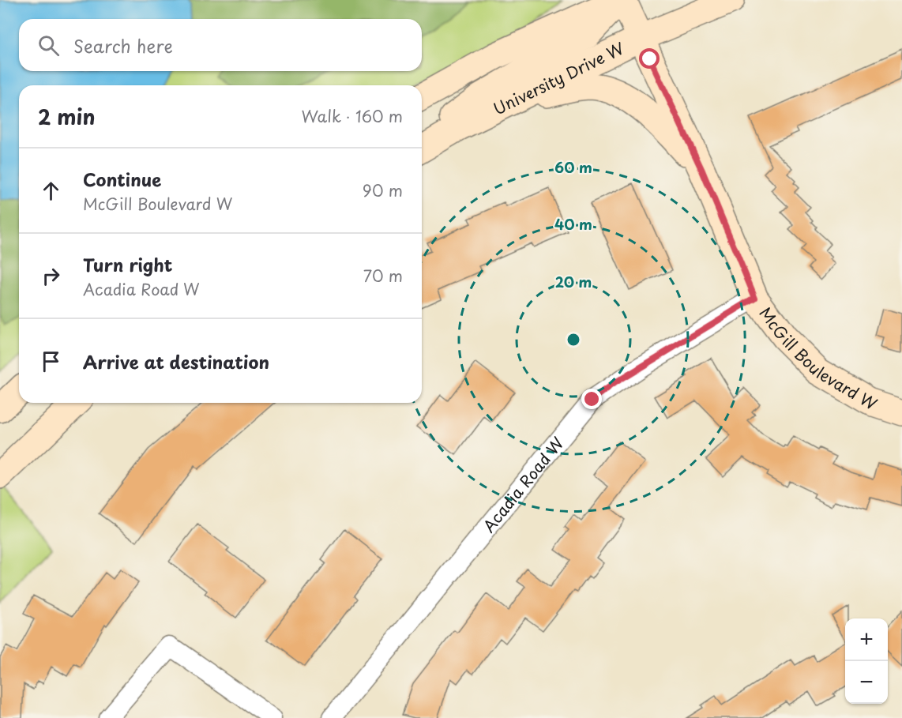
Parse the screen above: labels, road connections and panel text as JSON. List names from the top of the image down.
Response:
{
  "streets": {
    "main road": ["University Drive W", "McGill Boulevard W"],
    "street": ["Acadia Road W"]
  },
  "crossings": [
    ["University Drive W", "McGill Boulevard W"],
    ["McGill Boulevard W", "Acadia Road W"]
  ],
  "page": {
    "search": "Search here",
    "heading": ["2 min", "Walk · 160 m"],
    "list": [
      ["Continue", "McGill Boulevard W", "90 m"],
      ["Turn right", "Acadia Road W", "70 m"],
      "Arrive at destination"
    ],
    "map_buttons": ["+", "−"]
  },
  "rings": ["60 m", "40 m", "20 m"]
}
